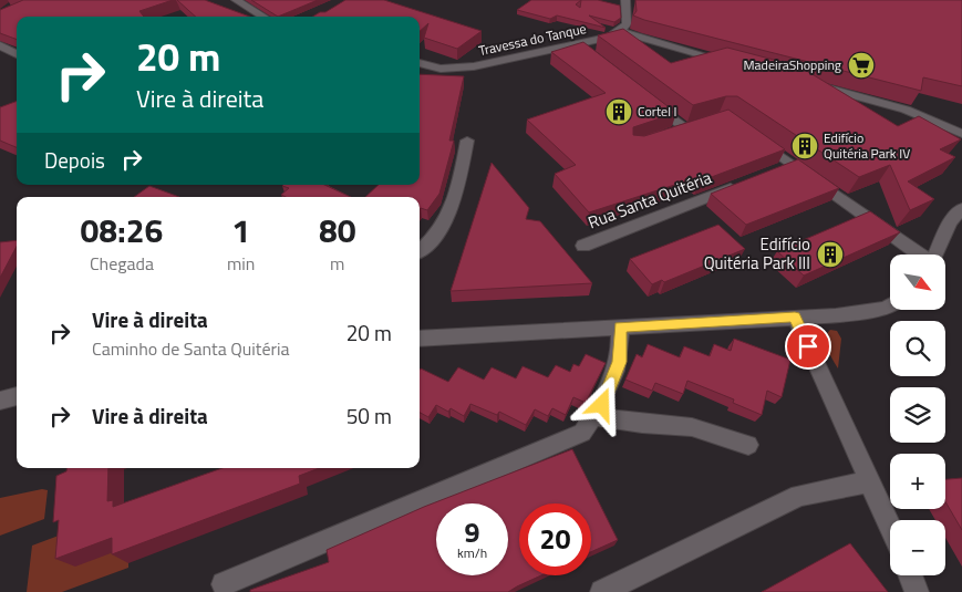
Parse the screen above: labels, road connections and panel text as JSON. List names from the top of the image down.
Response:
{
  "streets": {
    "street": ["Travessa do Tanque", "Rua Santa Quitéria"]
  },
  "places": {
    "supermarket": ["MadeiraShopping"],
    "building": ["Cortel I", "Edifício Quitéria Park IV", "Edifício Quitéria Park III"]
  },
  "north": "bottom right",
  "page": {
    "turn": ["20 m", "Vire à direita"],
    "then": "Depois",
    "eta": [
      "08:26",
      "Chegada",
      "1",
      "min",
      "80",
      "m"
    ],
    "map_buttons": ["+", "−"],
    "list": [
      {
        "name": "Vire à direita",
        "note": "Caminho de Santa Quitéria",
        "value": "20 m"
      },
      {
        "name": "Vire à direita",
        "value": "50 m"
      }
    ],
    "speed": "9 km/h",
    "limit": "20"
  }
}
